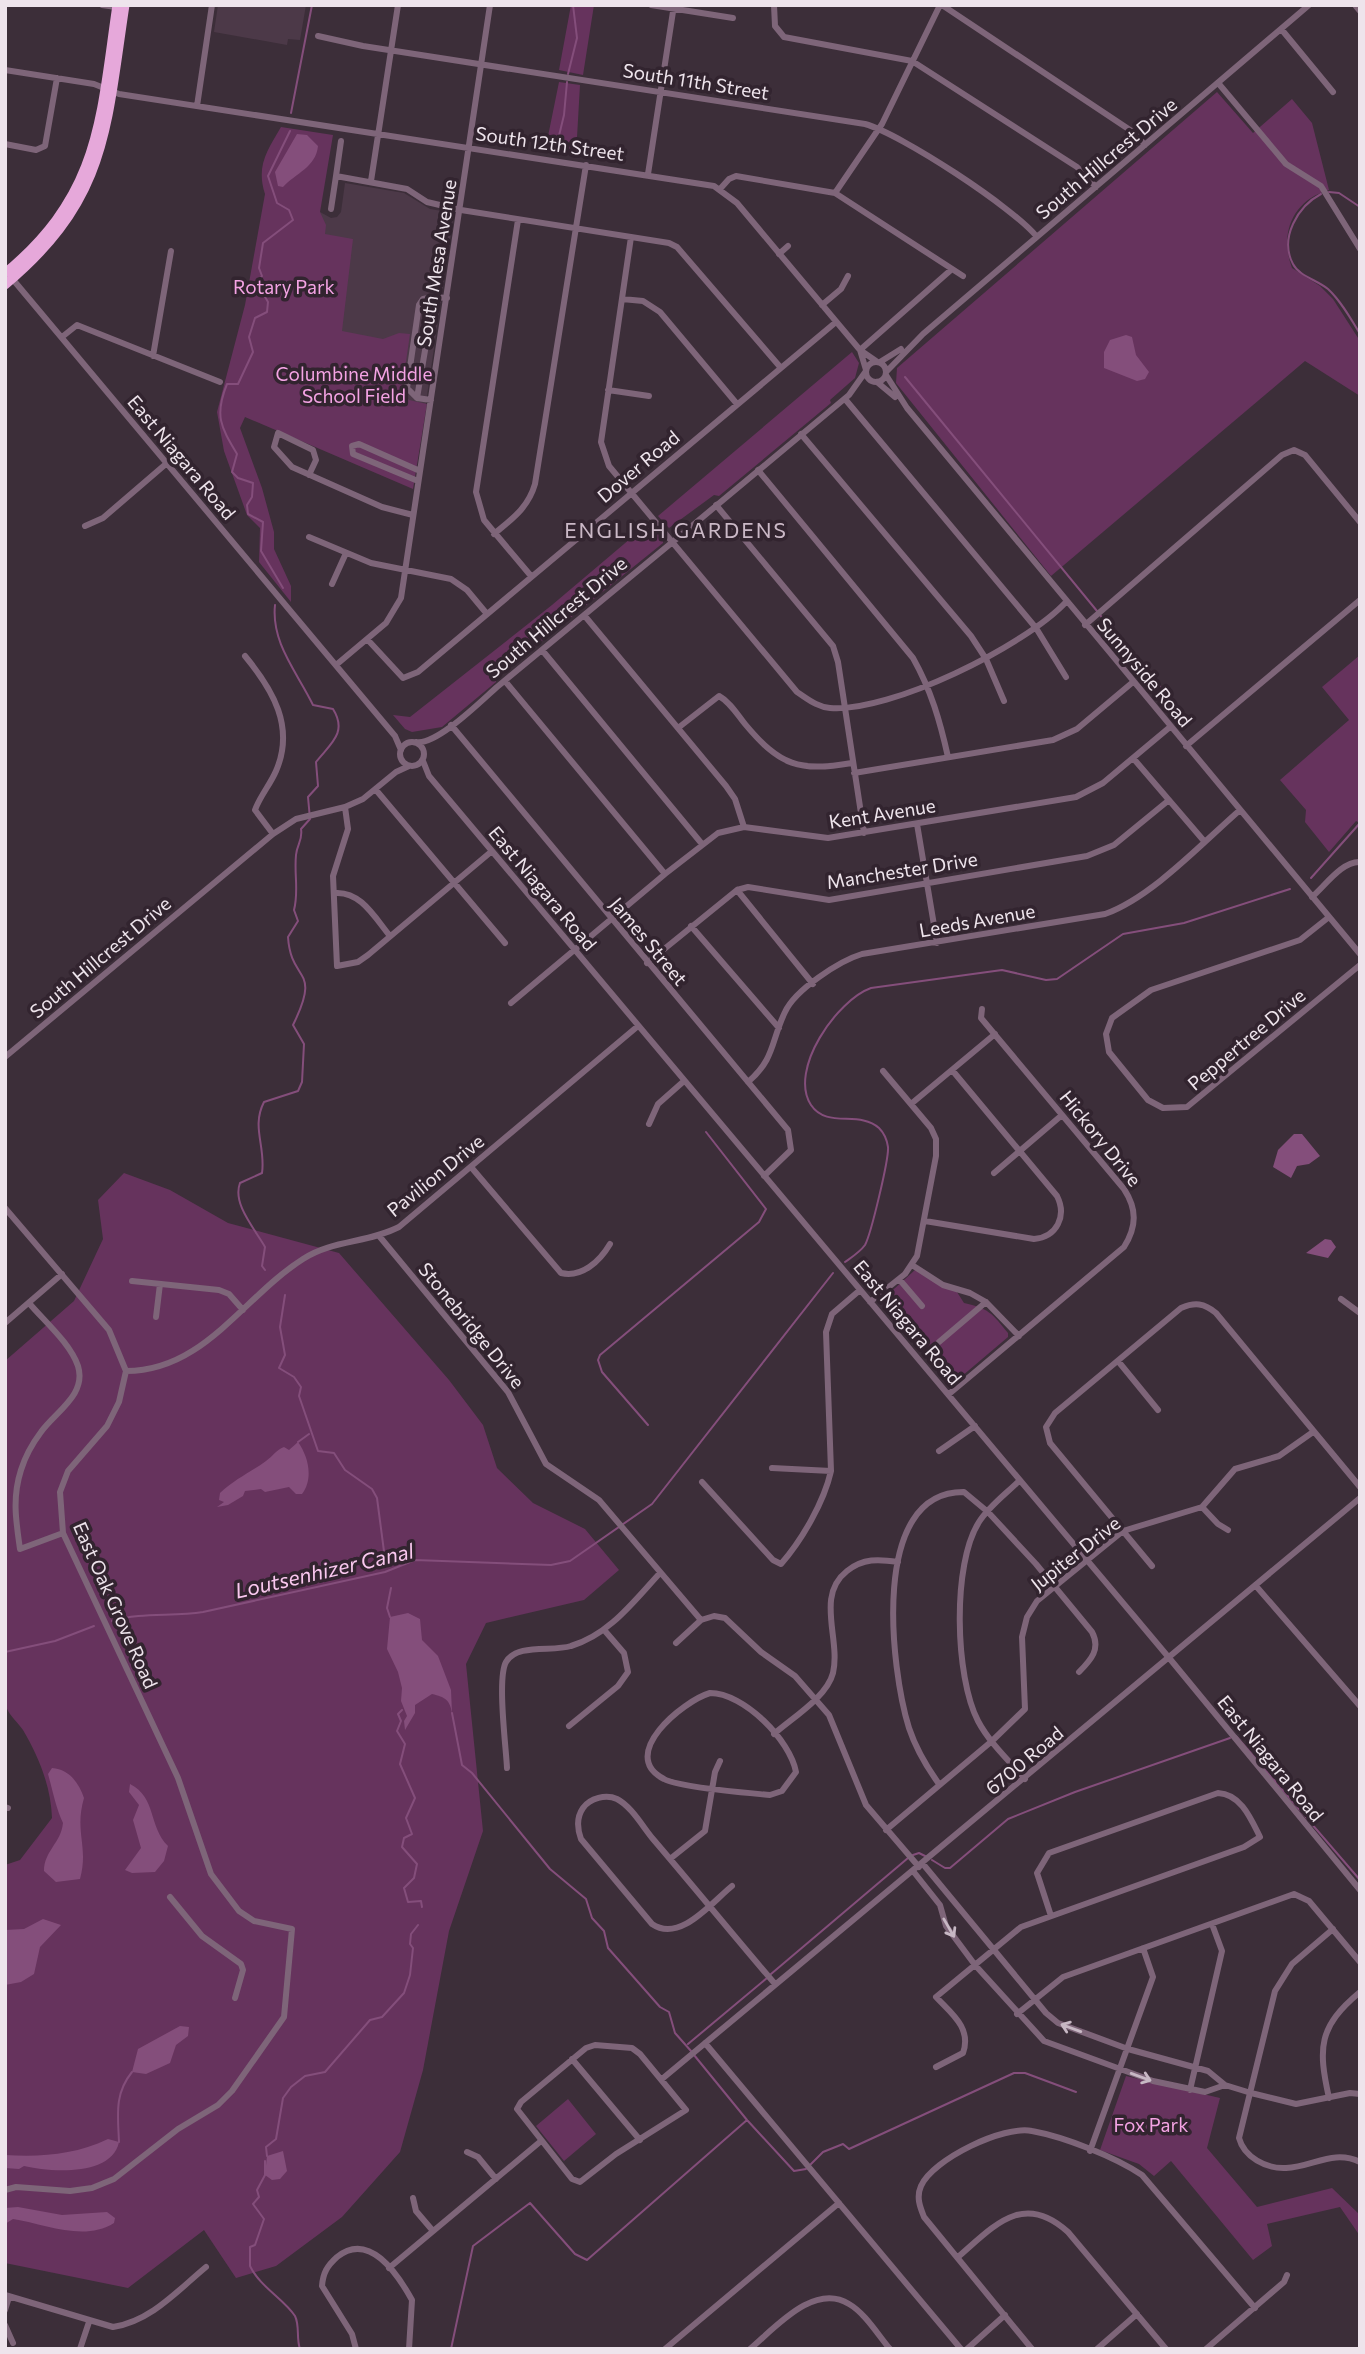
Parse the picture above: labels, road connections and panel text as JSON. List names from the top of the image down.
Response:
{
  "streets": {
    "street": [
      "South 11th Street",
      "South 12th Street",
      "South Hillcrest Drive",
      "South Mesa Avenue",
      "East Niagara Road",
      "Dover Road",
      "Sunnyside Road",
      "Kent Avenue",
      "Manchester Drive",
      "Leeds Avenue",
      "James Street",
      "Peppertree Drive",
      "Hickory Drive",
      "Pavilion Drive",
      "Stonebridge Drive",
      "Jupiter Drive",
      "East Oak Grove Road",
      "6700 Road"
    ]
  },
  "crossings": [
    ["South 11th Street", "South Hillcrest Drive"],
    ["South 11th Street", "South Mesa Avenue"],
    ["South 12th Street", "South Mesa Avenue"],
    ["South Hillcrest Drive", "East Niagara Road"],
    ["South Hillcrest Drive", "James Street"],
    ["South Mesa Avenue", "East Niagara Road"],
    ["South Mesa Avenue", "Dover Road"],
    ["East Niagara Road", "Kent Avenue"],
    ["East Niagara Road", "James Street"],
    ["East Niagara Road", "Hickory Drive"],
    ["East Niagara Road", "Pavilion Drive"],
    ["East Niagara Road", "Jupiter Drive"],
    ["East Niagara Road", "6700 Road"],
    ["Sunnyside Road", "Kent Avenue"],
    ["Sunnyside Road", "Leeds Avenue"],
    ["Sunnyside Road", "Peppertree Drive"],
    ["Kent Avenue", "James Street"],
    ["Leeds Avenue", "James Street"],
    ["Pavilion Drive", "Stonebridge Drive"],
    ["Pavilion Drive", "East Oak Grove Road"]
  ],
  "districts": ["ENGLISH GARDENS"],
  "water": ["Loutsenhizer Canal"],
  "parks": ["Rotary Park", "Columbine Middle School Field", "Fox Park"]
}
